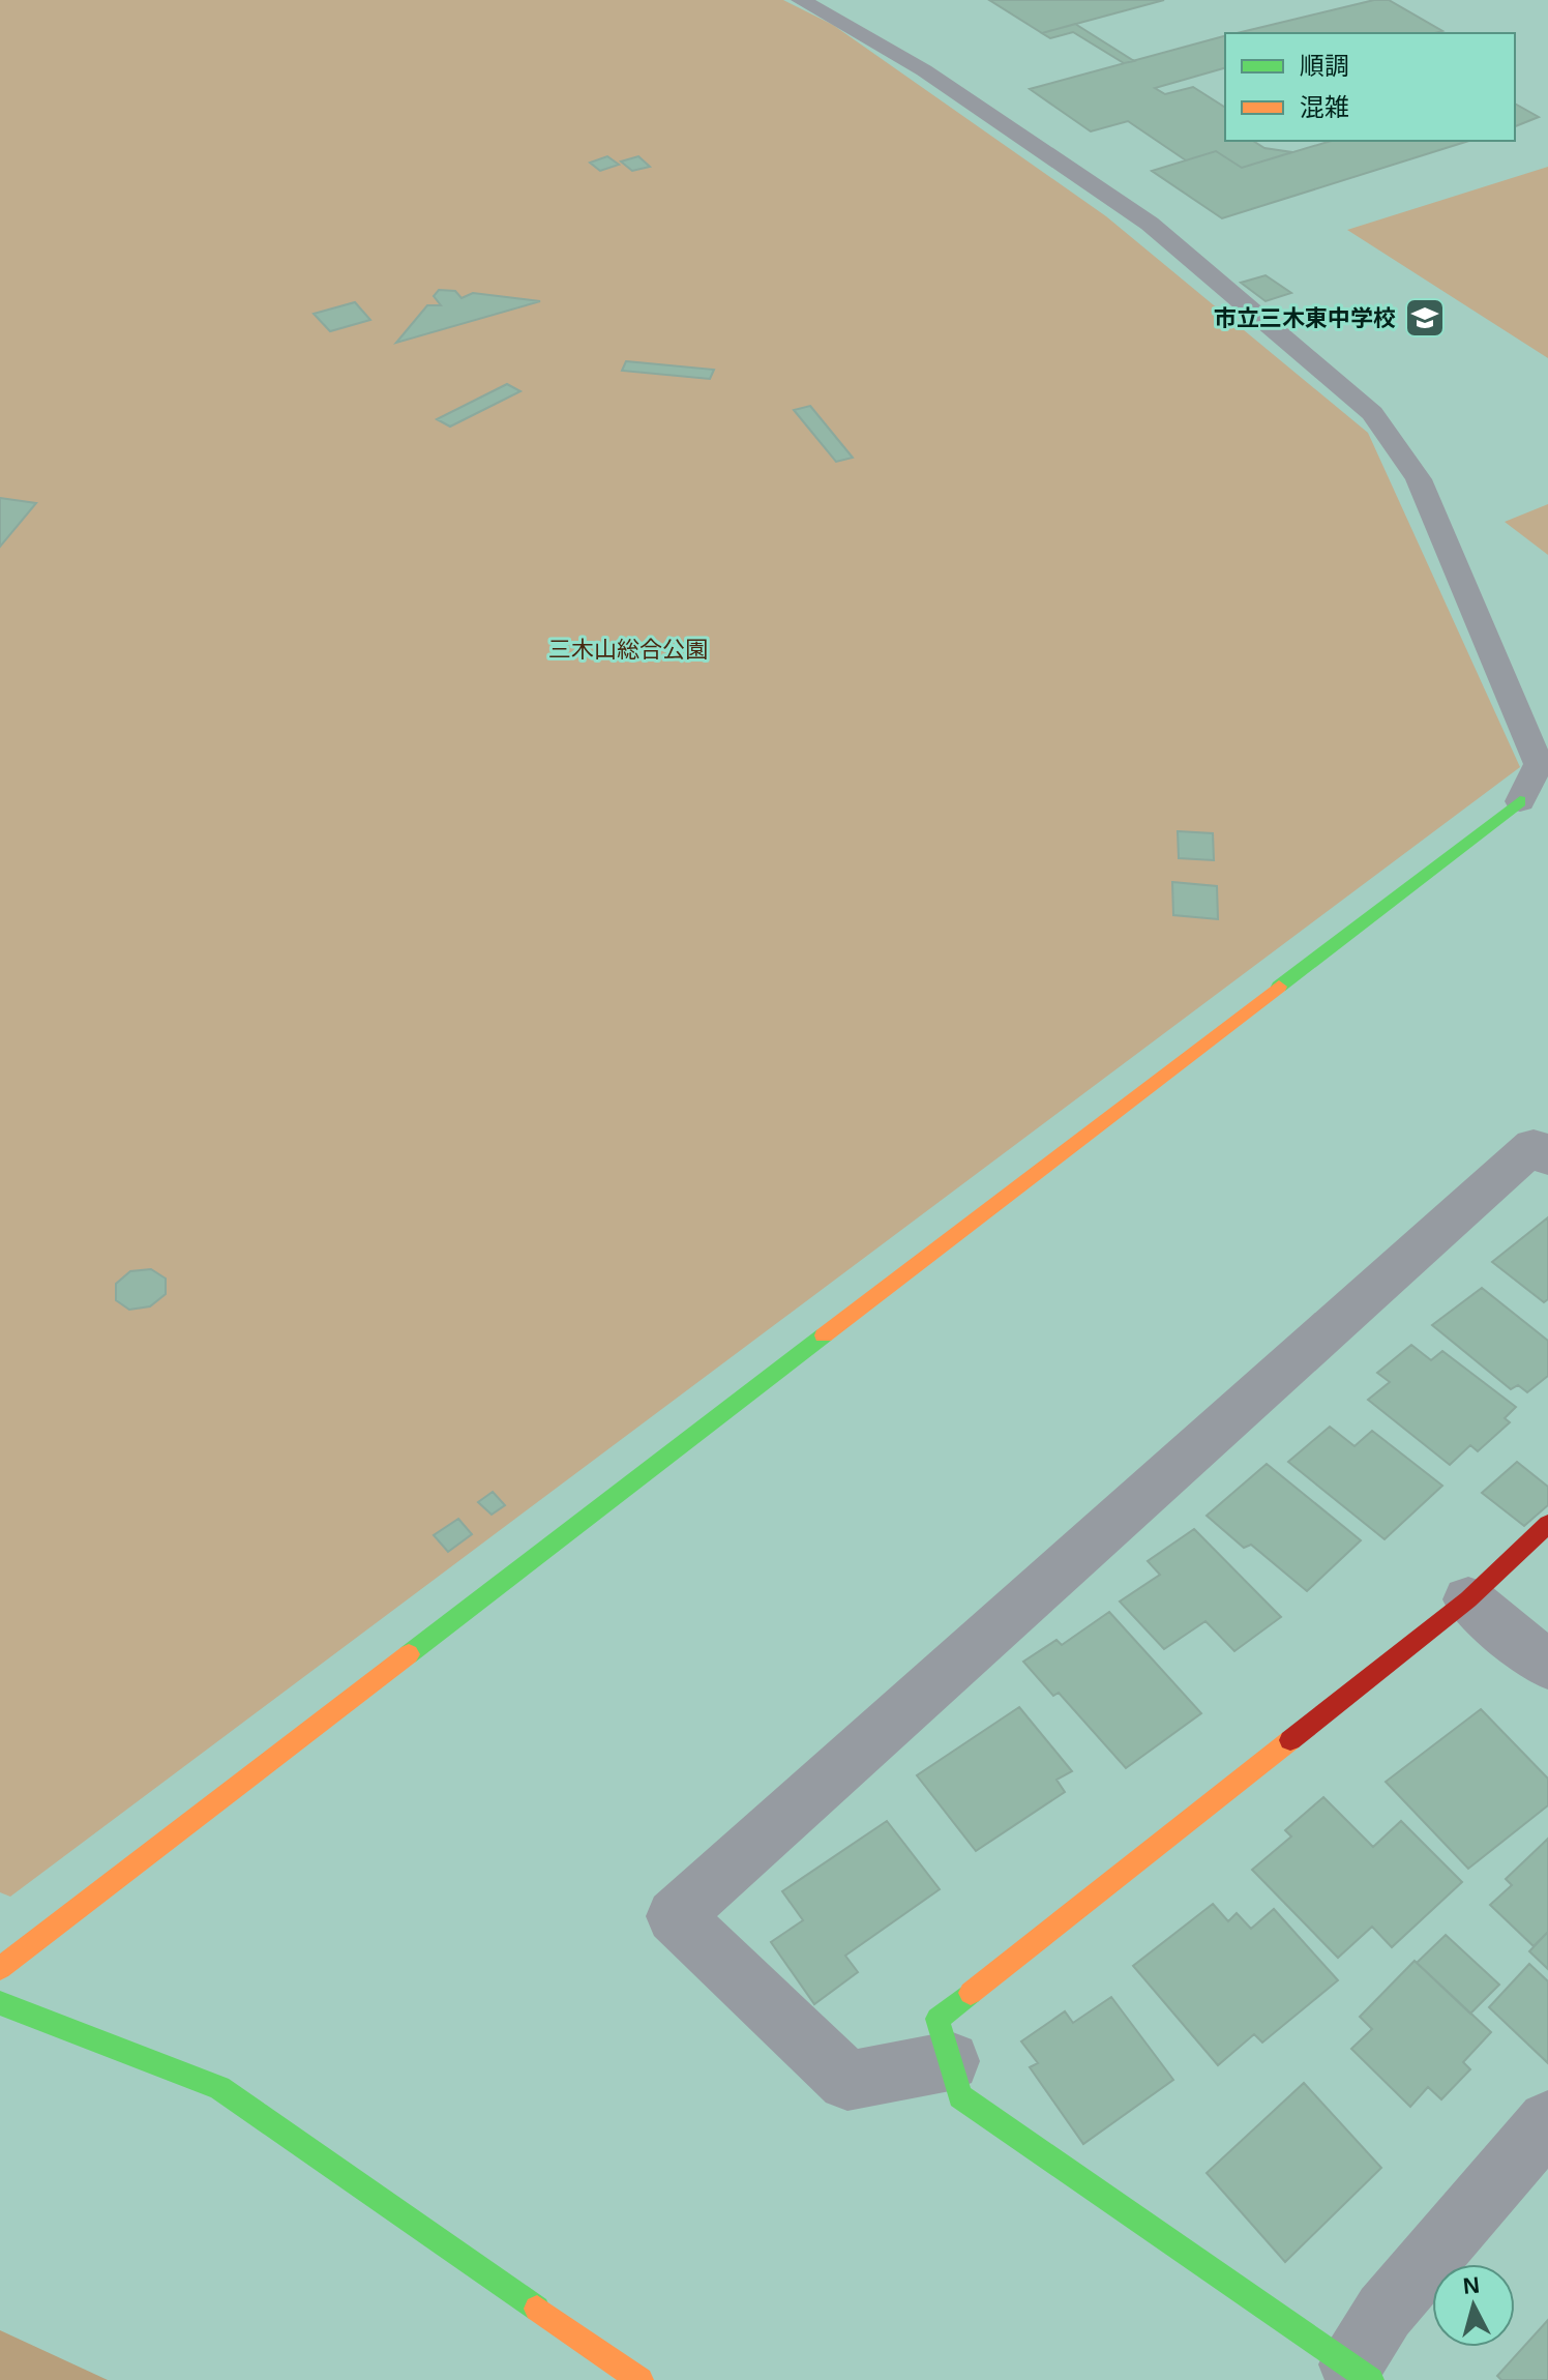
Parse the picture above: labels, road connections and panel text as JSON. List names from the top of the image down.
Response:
{
  "parks": ["三木山総合公園"],
  "places": {
    "school or university": ["市立三木東中学校"]
  },
  "legend": ["順調", "混雑"],
  "north": "top"
}
